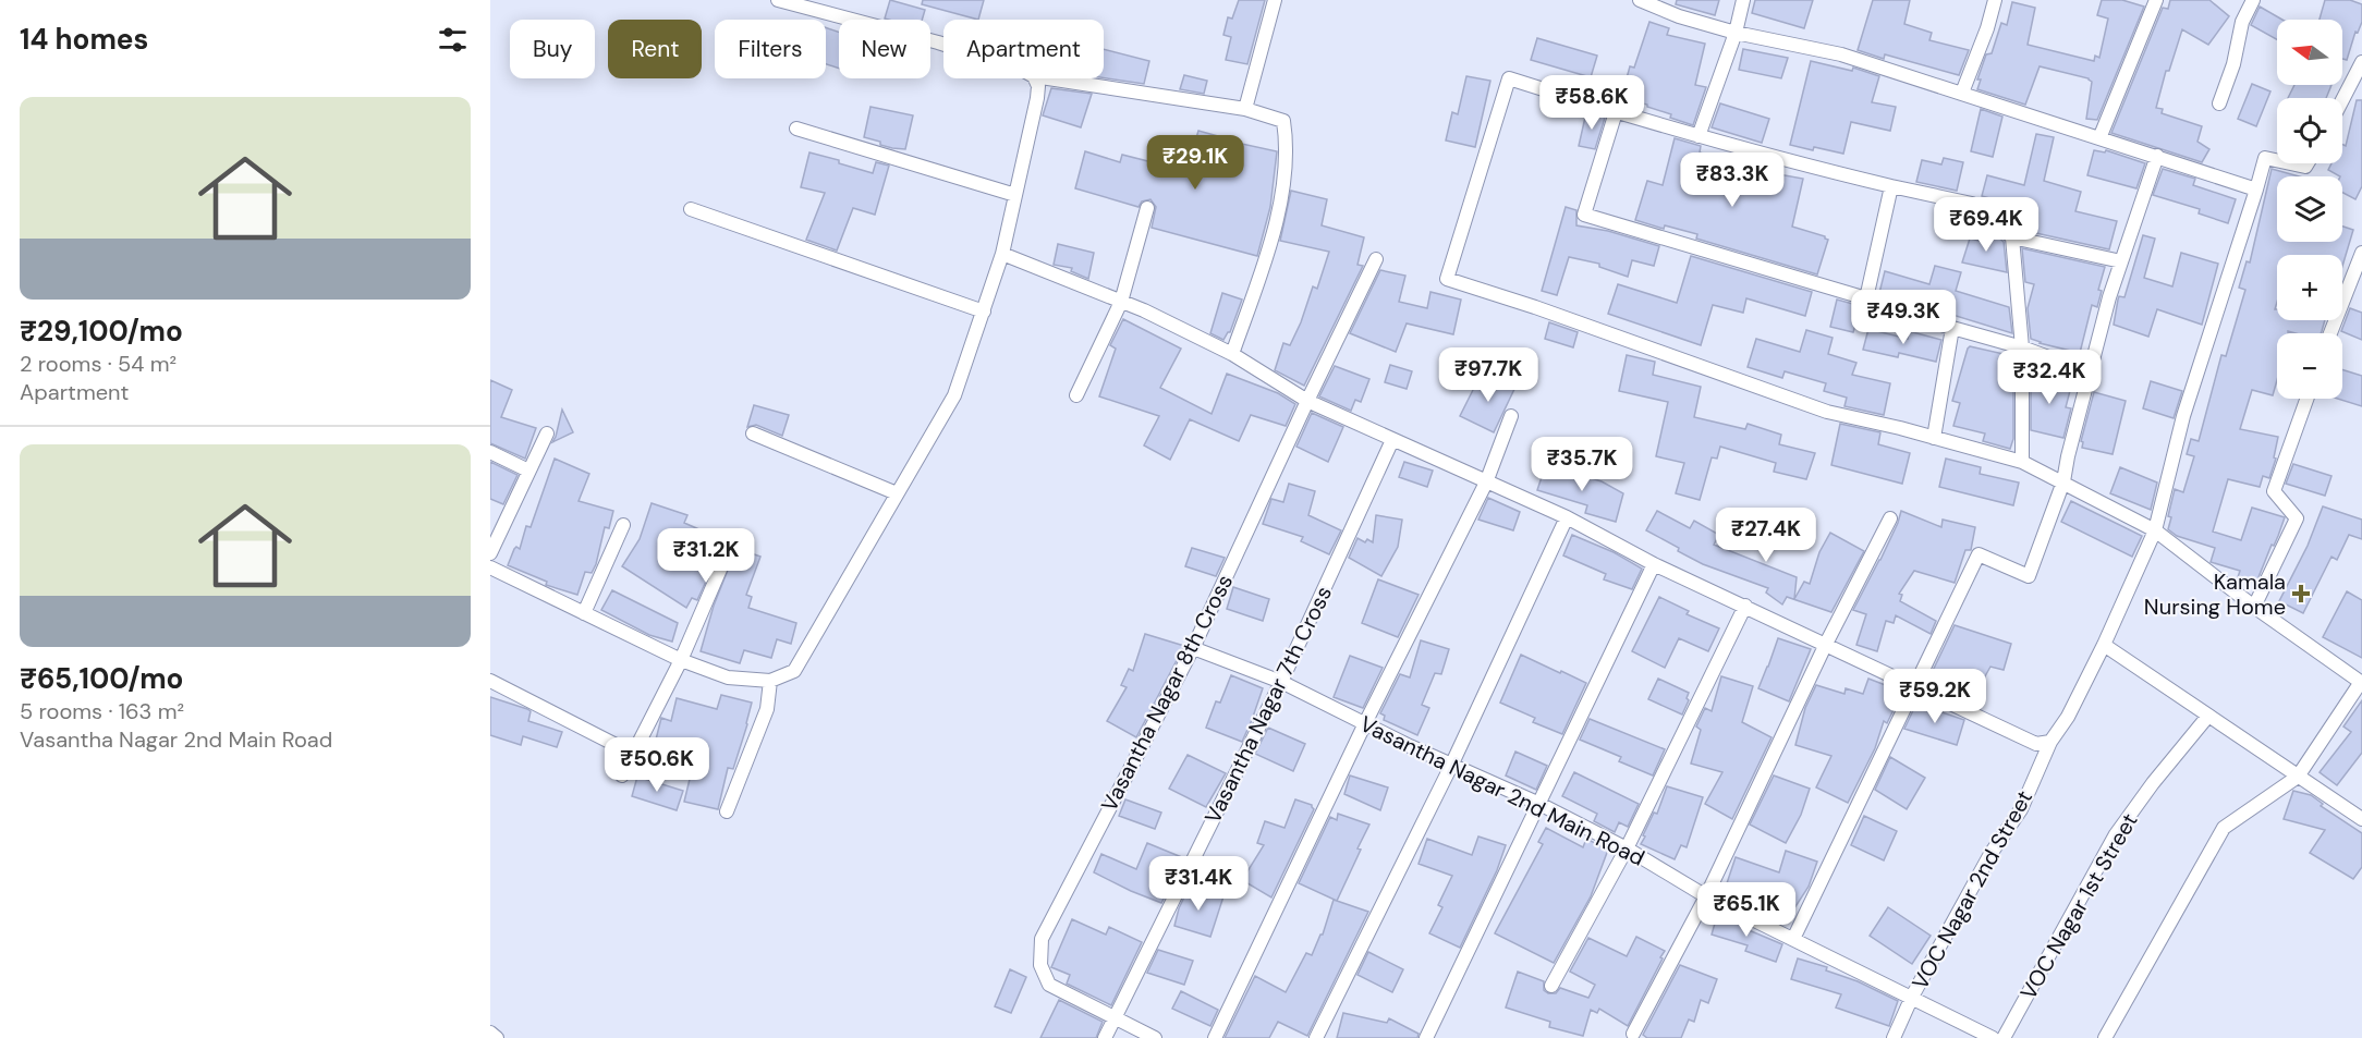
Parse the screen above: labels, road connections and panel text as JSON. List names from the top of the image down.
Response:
{
  "streets": {
    "street": [
      "Vasantha Nagar 8th Cross",
      "Vasantha Nagar 7th Cross",
      "Vasantha Nagar 2nd Main Road",
      "VOC Nagar 2nd Street",
      "VOC Nagar 1st Street"
    ]
  },
  "crossings": [
    ["Vasantha Nagar 8th Cross", "Vasantha Nagar 7th Cross"],
    ["Vasantha Nagar 8th Cross", "Vasantha Nagar 2nd Main Road"],
    ["Vasantha Nagar 7th Cross", "Vasantha Nagar 2nd Main Road"],
    ["Vasantha Nagar 2nd Main Road", "VOC Nagar 2nd Street"]
  ],
  "places": {
    "health": ["Kamala Nursing Home"]
  },
  "north": "left",
  "page": {
    "heading": "14 homes",
    "map_buttons": ["+", "−"],
    "chip": [
      "Buy",
      "Rent",
      "Filters",
      "New",
      "Apartment"
    ],
    "price": [
      "₹58.6K",
      "₹29.1K",
      "₹83.3K",
      "₹69.4K",
      "₹49.3K",
      "₹97.7K",
      "₹32.4K",
      "₹35.7K",
      "₹27.4K",
      "₹31.2K",
      "₹59.2K",
      "₹50.6K",
      "₹31.4K",
      "₹65.1K"
    ],
    "list": [
      {
        "name": "₹29,100/mo",
        "note": "2 rooms · 54 m² · Apartment"
      },
      {
        "name": "₹65,100/mo",
        "note": "5 rooms · 163 m² · Vasantha Nagar 2nd Main Road"
      }
    ]
  }
}
